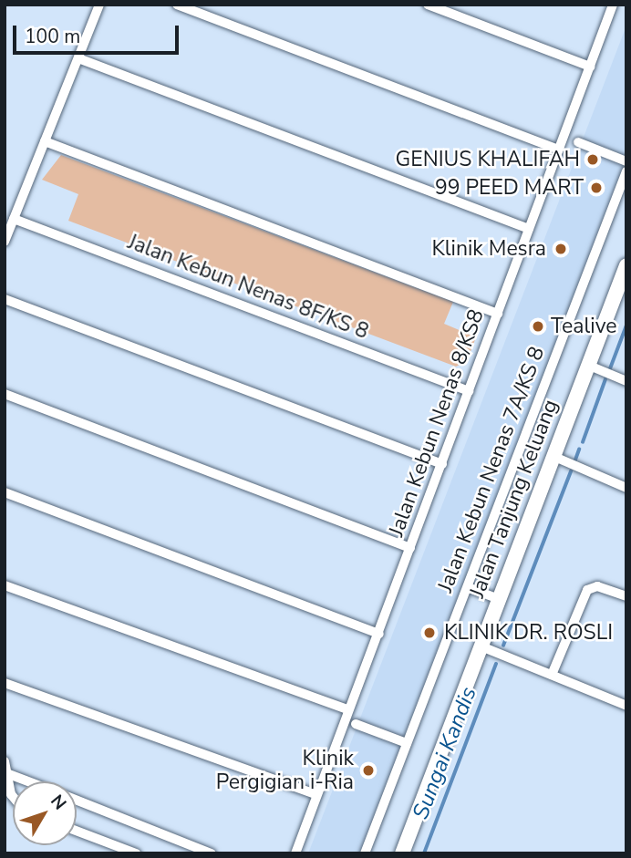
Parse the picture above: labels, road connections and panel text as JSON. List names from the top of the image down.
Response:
{
  "streets": {
    "main road": ["Jalan Tanjung Keluang"],
    "street": ["Jalan Kebun Nenas 8F/KS 8", "Jalan Kebun Nenas 8/KS8", "Jalan Kebun Nenas 7A/KS 8"]
  },
  "crossings": [
    ["Jalan Kebun Nenas 8F/KS 8", "Jalan Kebun Nenas 8/KS8"]
  ],
  "water": ["Sungai Kandis"],
  "places": [
    "GENIUS KHALIFAH",
    "99 PEED MART",
    "Klinik Mesra",
    "Tealive",
    "KLINIK DR. ROSLI",
    "Klinik Pergigian i-Ria"
  ],
  "scale_bar": "100 m",
  "north": "top right"
}
